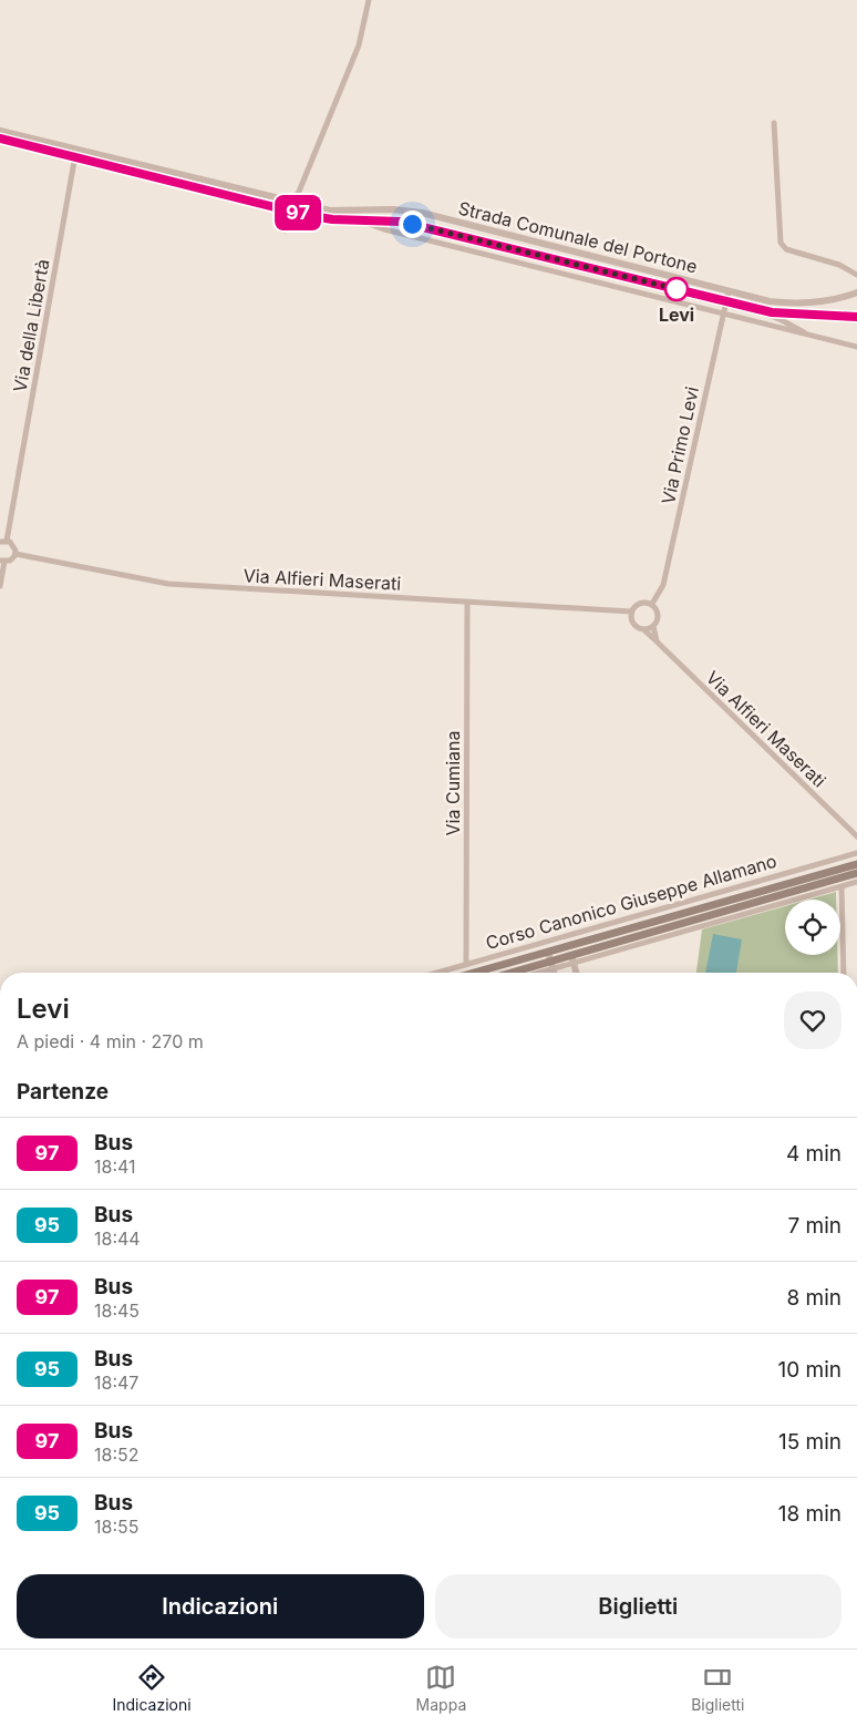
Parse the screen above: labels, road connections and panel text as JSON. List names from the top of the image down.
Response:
{
  "streets": {
    "main road": ["Corso Canonico Giuseppe Allamano"],
    "street": [
      "Strada Comunale del Portone",
      "Via della Libertà",
      "Via Primo Levi",
      "Via Alfieri Maserati",
      "Via Cumiana"
    ]
  },
  "crossings": [
    ["Strada Comunale del Portone", "Via della Libertà"],
    ["Strada Comunale del Portone", "Via Primo Levi"],
    ["Via Primo Levi", "Via Alfieri Maserati"],
    ["Via Alfieri Maserati", "Via Cumiana"],
    ["Via Cumiana", "Corso Canonico Giuseppe Allamano"]
  ],
  "places": ["Levi"],
  "lines": ["bus line 97"],
  "page": {
    "on_map": "97",
    "heading": [
      ["Levi", "A piedi · 4 min · 270 m"],
      "Partenze"
    ],
    "list": [
      {
        "mark": "97",
        "name": "Bus",
        "note": "18:41",
        "value": "4 min"
      },
      {
        "mark": "95",
        "name": "Bus",
        "note": "18:44",
        "value": "7 min"
      },
      {
        "mark": "97",
        "name": "Bus",
        "note": "18:45",
        "value": "8 min"
      },
      {
        "mark": "95",
        "name": "Bus",
        "note": "18:47",
        "value": "10 min"
      },
      {
        "mark": "97",
        "name": "Bus",
        "note": "18:52",
        "value": "15 min"
      },
      {
        "mark": "95",
        "name": "Bus",
        "note": "18:55",
        "value": "18 min"
      }
    ],
    "buttons": ["Indicazioni", "Biglietti"],
    "tabs": ["Indicazioni", "Mappa", "Biglietti"]
  }
}
